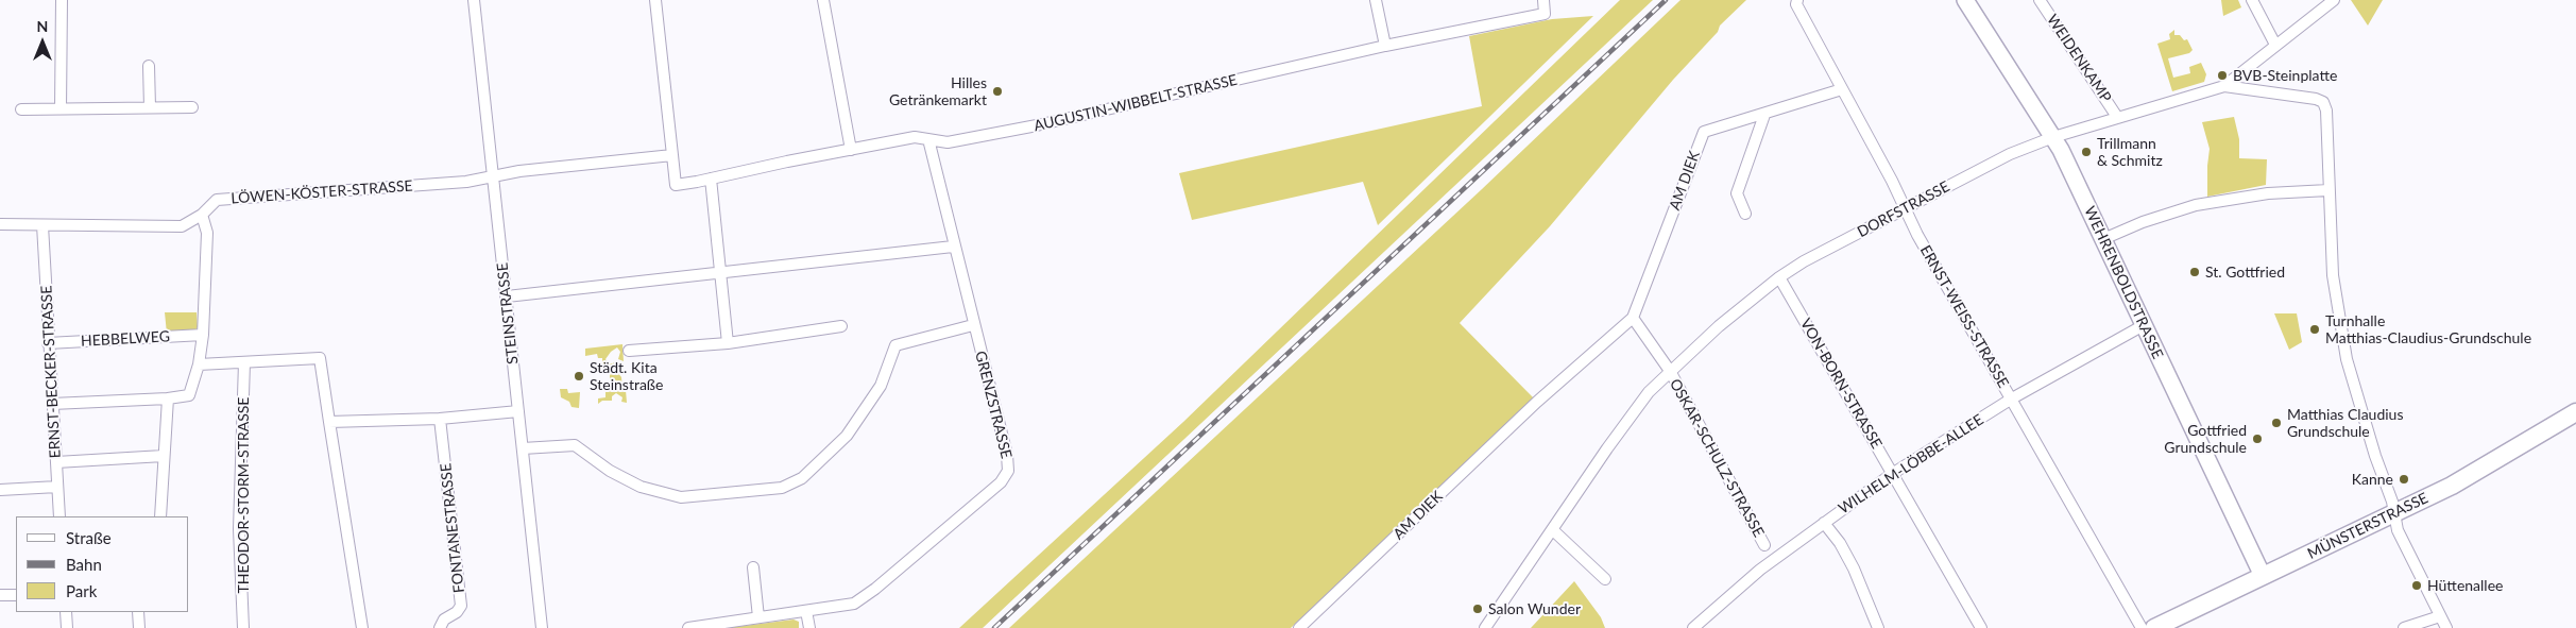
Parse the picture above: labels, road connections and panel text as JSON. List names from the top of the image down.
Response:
{
  "streets": {
    "main road": ["MÜNSTERSTRASSE"],
    "street": [
      "WEIDENKAMP",
      "AUGUSTIN-WIBBELT-STRASSE",
      "AM DIEK",
      "LÖWEN-KÖSTER-STRASSE",
      "DORFSTRASSE",
      "WEHRENBOLDSTRASSE",
      "STEINSTRASSE",
      "ERNST-WEISS-STRASSE",
      "HEBBELWEG",
      "ERNST-BECKER-STRASSE",
      "VON-BORN-STRASSE",
      "GRENZSTRASSE",
      "OSKAR-SCHULZ-STRASSE",
      "WILHELM-LÖBBE-ALLEE",
      "THEODOR-STORM-STRASSE",
      "FONTANESTRASSE"
    ]
  },
  "crossings": [
    ["WEIDENKAMP", "DORFSTRASSE"],
    ["AUGUSTIN-WIBBELT-STRASSE", "GRENZSTRASSE"],
    ["AM DIEK", "ERNST-WEISS-STRASSE"],
    ["AM DIEK", "OSKAR-SCHULZ-STRASSE"],
    ["LÖWEN-KÖSTER-STRASSE", "STEINSTRASSE"],
    ["LÖWEN-KÖSTER-STRASSE", "ERNST-BECKER-STRASSE"],
    ["DORFSTRASSE", "WEHRENBOLDSTRASSE"],
    ["DORFSTRASSE", "ERNST-WEISS-STRASSE"],
    ["DORFSTRASSE", "VON-BORN-STRASSE"],
    ["DORFSTRASSE", "OSKAR-SCHULZ-STRASSE"],
    ["WEHRENBOLDSTRASSE", "WILHELM-LÖBBE-ALLEE"],
    ["WEHRENBOLDSTRASSE", "MÜNSTERSTRASSE"],
    ["ERNST-WEISS-STRASSE", "WILHELM-LÖBBE-ALLEE"],
    ["HEBBELWEG", "ERNST-BECKER-STRASSE"],
    ["VON-BORN-STRASSE", "WILHELM-LÖBBE-ALLEE"]
  ],
  "places": [
    "BVB-Steinplatte",
    "Hilles Getränkemarkt",
    "Trillmann & Schmitz",
    "St. Gottfried",
    "Turnhalle Matthias-Claudius-Grundschule",
    "Städt. Kita Steinstraße",
    "Matthias Claudius Grundschule",
    "Gottfried Grundschule",
    "Kanne",
    "Hüttenallee",
    "Salon Wunder"
  ],
  "legend": ["Straße", "Bahn", "Park"],
  "north": "top"
}
